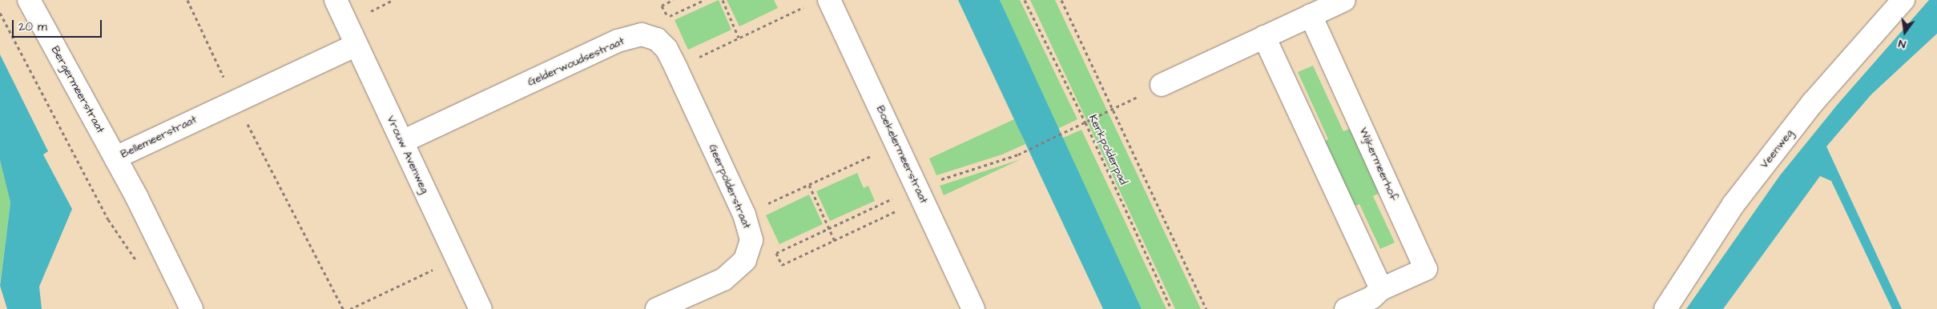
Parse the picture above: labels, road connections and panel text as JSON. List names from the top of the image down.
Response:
{
  "streets": {
    "street": [
      "Gelderwoudsestraat",
      "Bergermeerstraat",
      "Bellemeerstraat",
      "Veenweg",
      "Vrouw Avenweg",
      "Boekelermeerstraat",
      "Wijkermeerhof",
      "Geerpolderstraat"
    ],
    "path": ["Kerkpolderpad"]
  },
  "crossings": [
    ["Gelderwoudsestraat", "Vrouw Avenweg"],
    ["Gelderwoudsestraat", "Geerpolderstraat"],
    ["Bergermeerstraat", "Bellemeerstraat"],
    ["Bellemeerstraat", "Vrouw Avenweg"]
  ],
  "scale_bar": "20 m",
  "north": "bottom"
}
